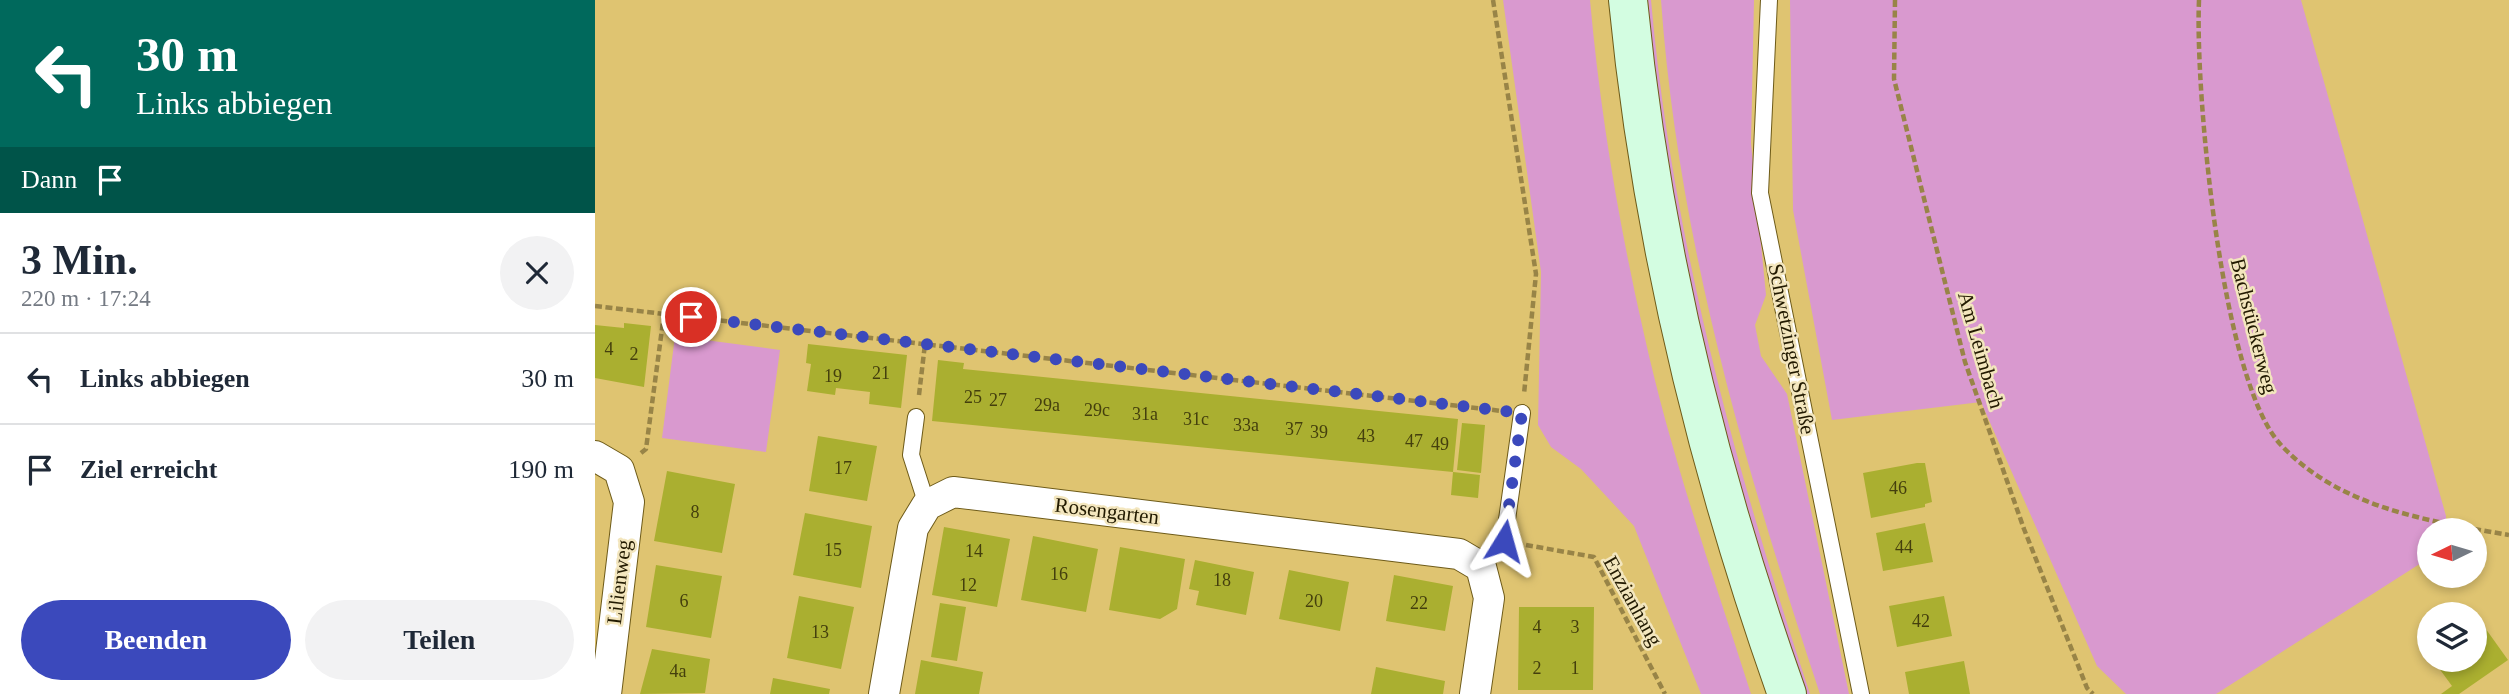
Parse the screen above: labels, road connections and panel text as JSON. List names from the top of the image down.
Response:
{
  "streets": {
    "street": ["Rosengarten", "Lilienweg"],
    "lane": ["Schwetzinger Straße"],
    "path": ["Bachstückerweg", "Am Leimbach", "Enzianhang"]
  },
  "house_numbers": [
    "4",
    "2",
    "21",
    "19",
    "25",
    "27",
    "29a",
    "29c",
    "31a",
    "31c",
    "33a",
    "37",
    "39",
    "43",
    "47",
    "49",
    "17",
    "46",
    "8",
    "44",
    "15",
    "14",
    "16",
    "18",
    "12",
    "6",
    "20",
    "22",
    "42",
    "4",
    "3",
    "13",
    "2",
    "1",
    "4a"
  ],
  "north": "left",
  "page": {
    "turn": ["30 m", "Links abbiegen"],
    "then": "Dann",
    "heading": ["3 Min.", "220 m · 17:24"],
    "list": [
      {
        "name": "Links abbiegen",
        "value": "30 m"
      },
      {
        "name": "Ziel erreicht",
        "value": "190 m"
      }
    ],
    "buttons": ["Beenden", "Teilen"]
  }
}
